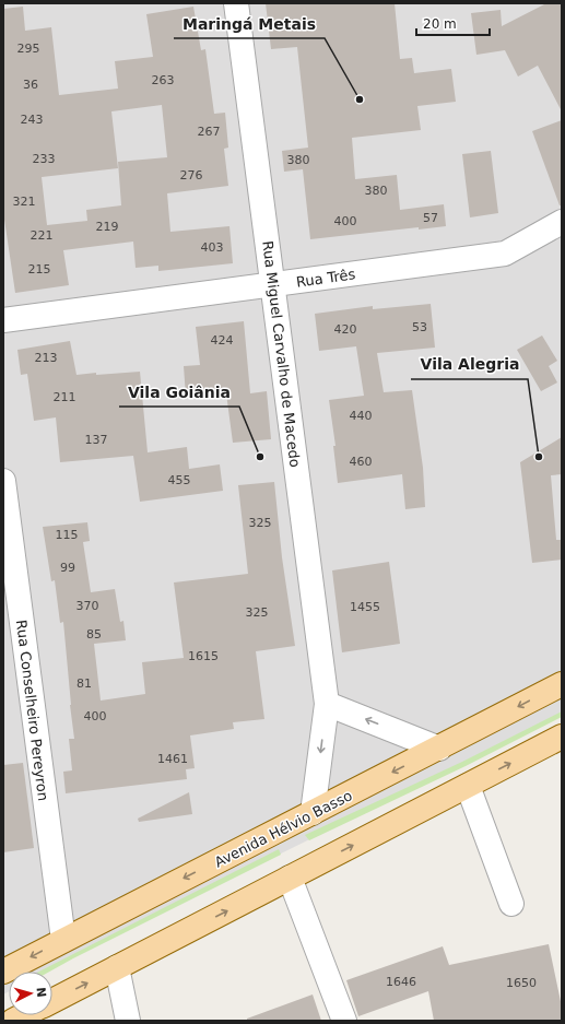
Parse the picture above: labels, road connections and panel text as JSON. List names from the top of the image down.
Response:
{
  "streets": {
    "main road": ["Avenida Hélvio Basso"],
    "street": ["Rua Três", "Rua Miguel Carvalho de Macedo", "Rua Conselheiro Pereyron"]
  },
  "crossings": [
    ["Rua Três", "Rua Miguel Carvalho de Macedo"],
    ["Rua Miguel Carvalho de Macedo", "Avenida Hélvio Basso"],
    ["Rua Conselheiro Pereyron", "Avenida Hélvio Basso"]
  ],
  "places": ["Maringá Metais", "Vila Goiânia", "Vila Alegria"],
  "house_numbers": [
    "295",
    "263",
    "36",
    "243",
    "267",
    "233",
    "380",
    "276",
    "380",
    "321",
    "57",
    "400",
    "219",
    "221",
    "403",
    "215",
    "53",
    "420",
    "424",
    "213",
    "211",
    "440",
    "137",
    "460",
    "455",
    "325",
    "115",
    "99",
    "370",
    "1455",
    "325",
    "85",
    "1615",
    "81",
    "400",
    "1461",
    "1646",
    "1650"
  ],
  "scale_bar": "20 m",
  "north": "right"
}
